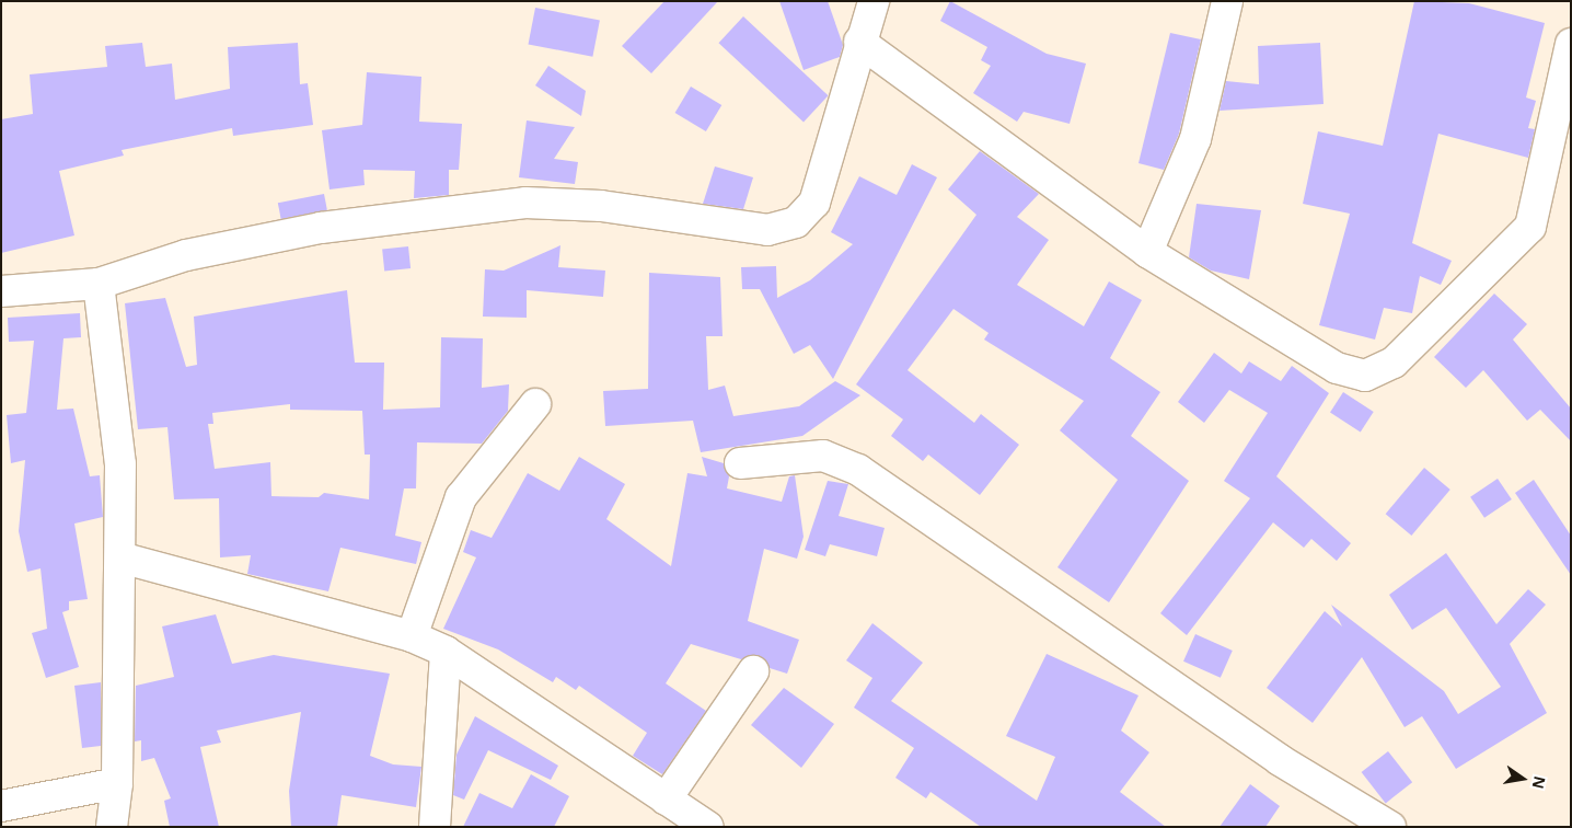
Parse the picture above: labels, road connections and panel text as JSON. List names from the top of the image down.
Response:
{
  "north": "right"
}
